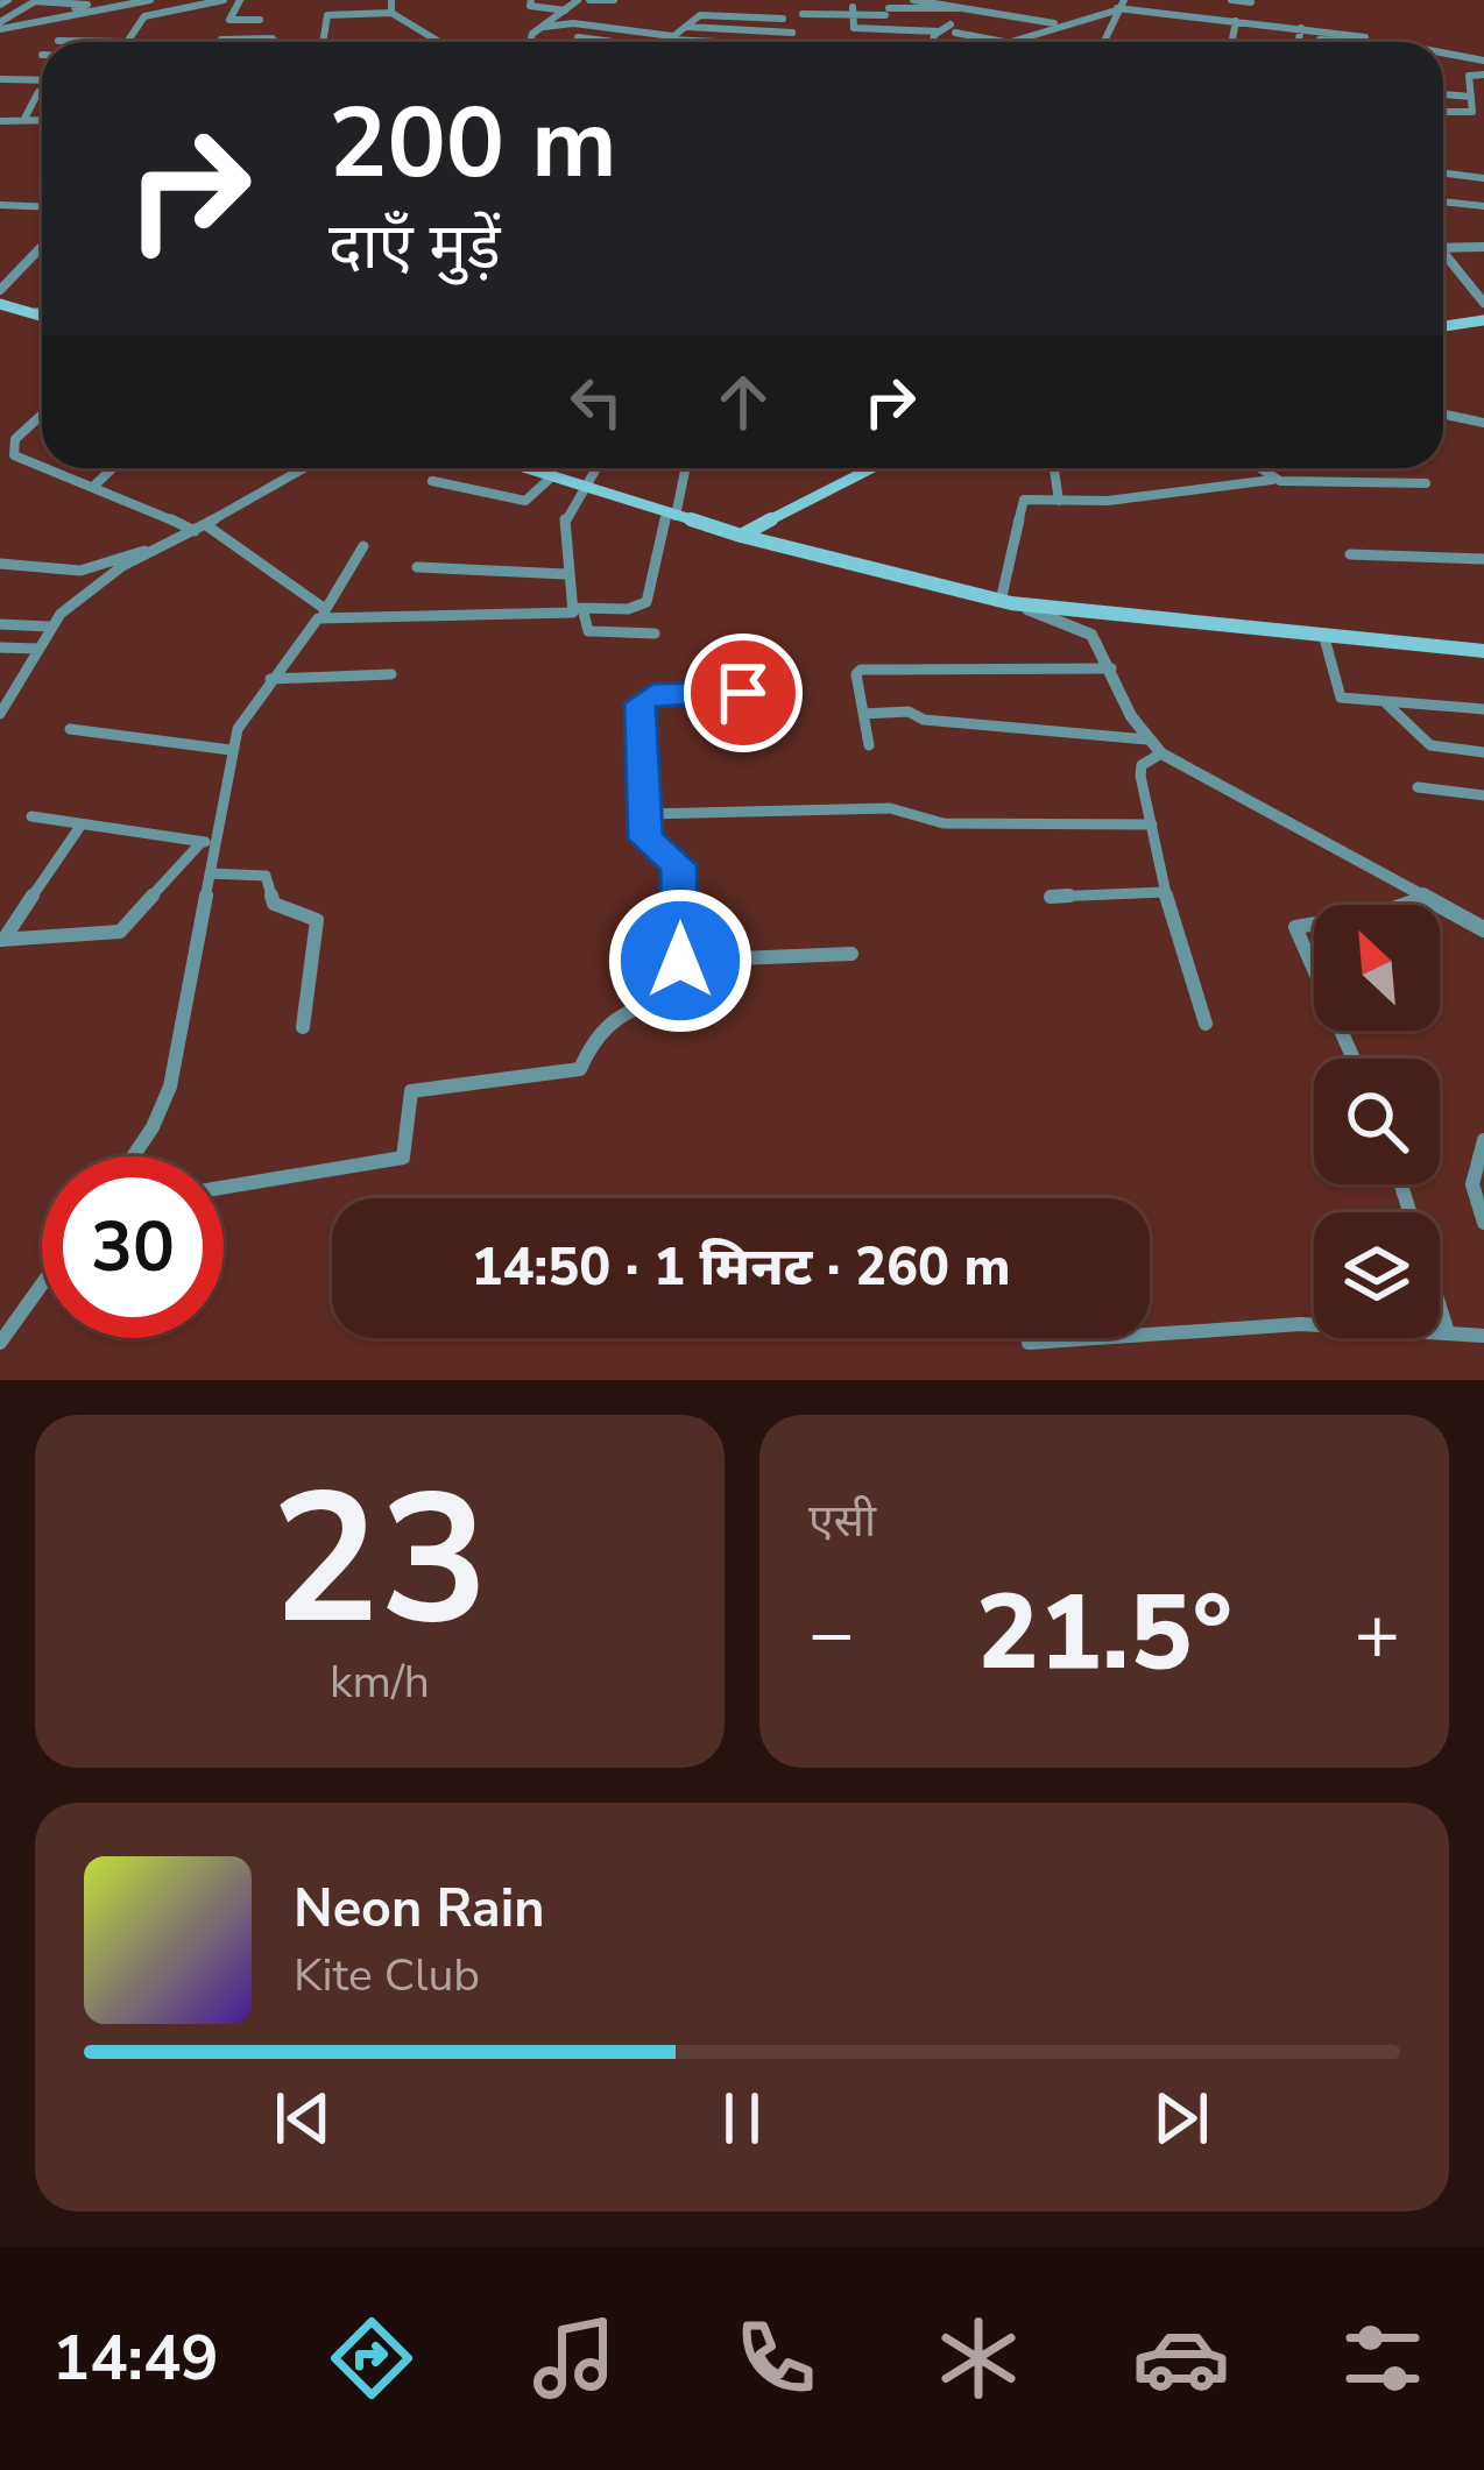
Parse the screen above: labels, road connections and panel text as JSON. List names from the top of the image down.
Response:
{
  "north": "top left",
  "page": {
    "turn": ["200 m", "दाएँ मुड़ें"],
    "limit": "30",
    "trip": "14:50 · 1 मिनट · 260 m",
    "tile": [
      ["23", "km/h"],
      "एसी"
    ],
    "heat": ["−", "21.5°", "+"],
    "song": ["Neon Rain", "Kite Club"],
    "tabs": "14:49"
  }
}
